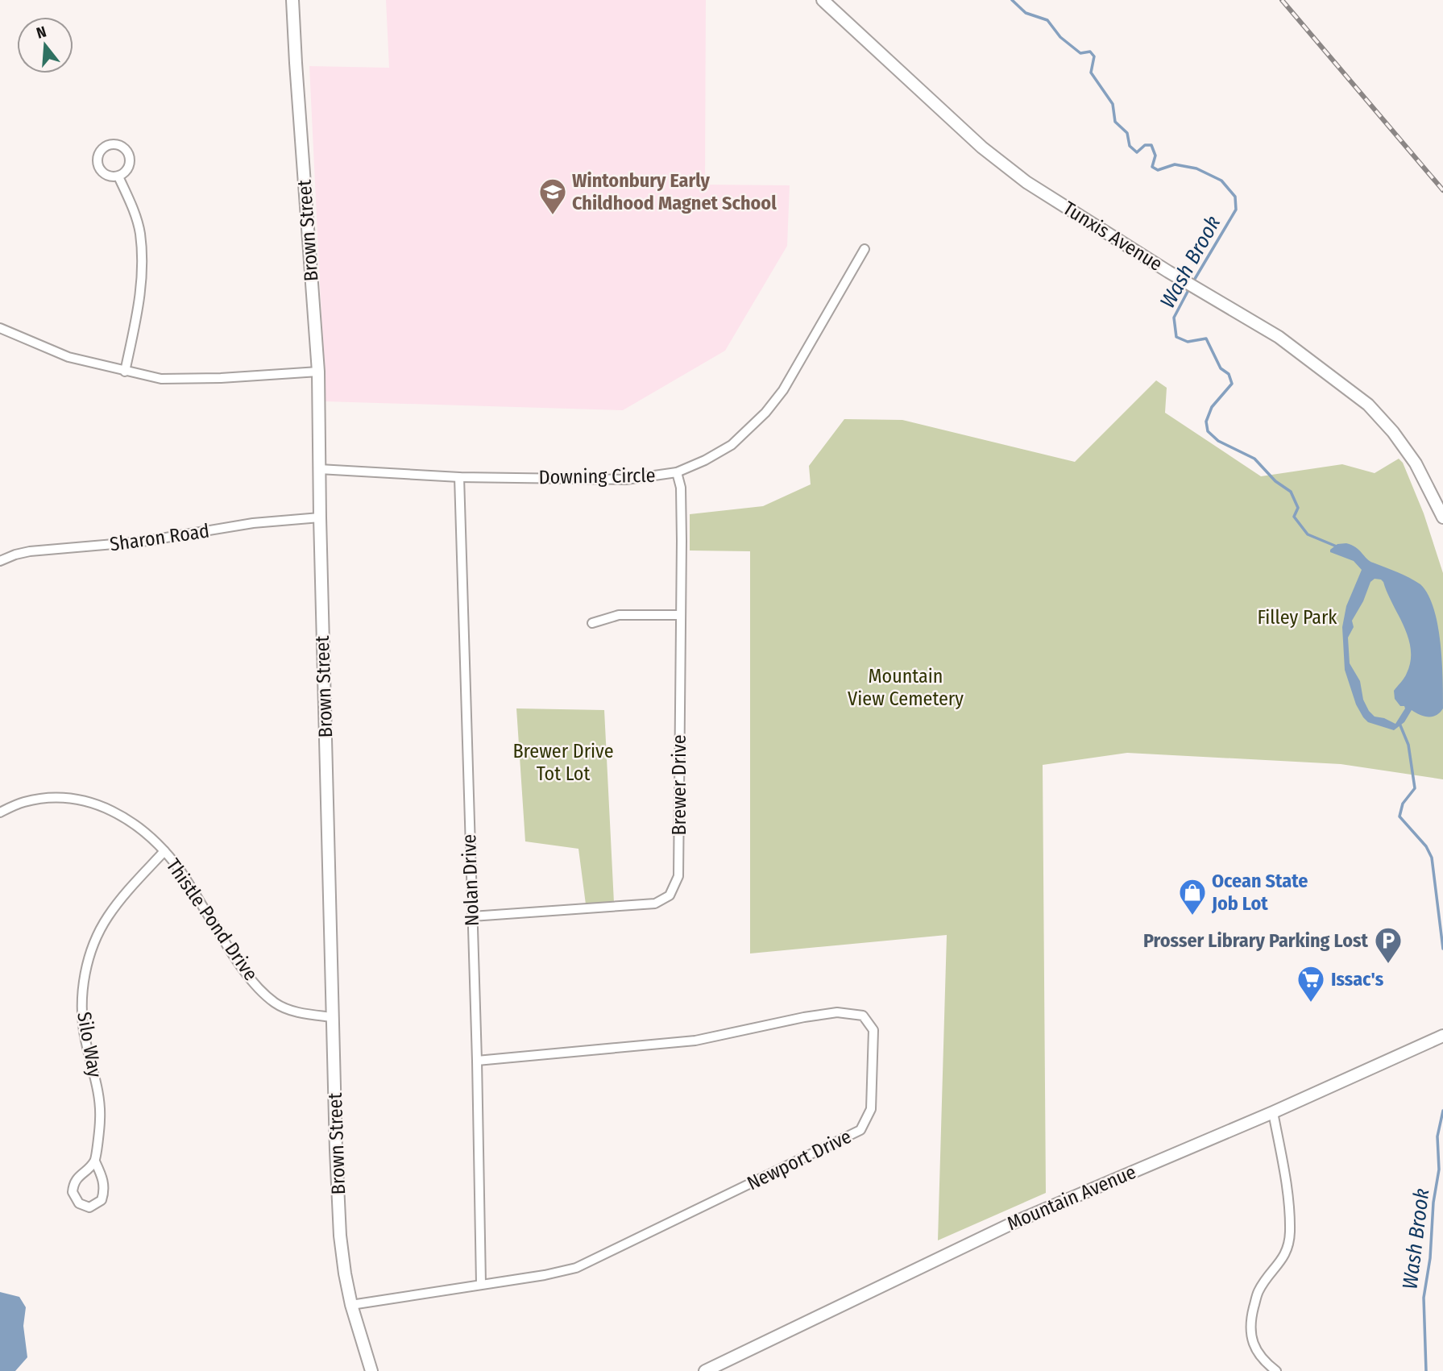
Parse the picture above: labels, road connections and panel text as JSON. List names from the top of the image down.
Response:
{
  "streets": {
    "main road": ["Brown Street", "Tunxis Avenue", "Mountain Avenue"],
    "street": [
      "Downing Circle",
      "Sharon Road",
      "Brewer Drive",
      "Nolan Drive",
      "Thistle Pond Drive",
      "Silo Way",
      "Newport Drive"
    ]
  },
  "crossings": [
    ["Brown Street", "Downing Circle"],
    ["Brown Street", "Sharon Road"],
    ["Brown Street", "Thistle Pond Drive"],
    ["Brown Street", "Newport Drive"],
    ["Downing Circle", "Brewer Drive"],
    ["Downing Circle", "Nolan Drive"],
    ["Brewer Drive", "Nolan Drive"],
    ["Nolan Drive", "Newport Drive"],
    ["Thistle Pond Drive", "Silo Way"]
  ],
  "water": ["Wash Brook"],
  "parks": ["Filley Park", "Mountain View Cemetery", "Brewer Drive Tot Lot"],
  "places": {
    "school or university": ["Wintonbury Early Childhood Magnet School"],
    "shop": ["Ocean State Job Lot"],
    "parking": ["Prosser Library Parking Lost"],
    "supermarket": ["Issac's"]
  },
  "north": "top"
}
